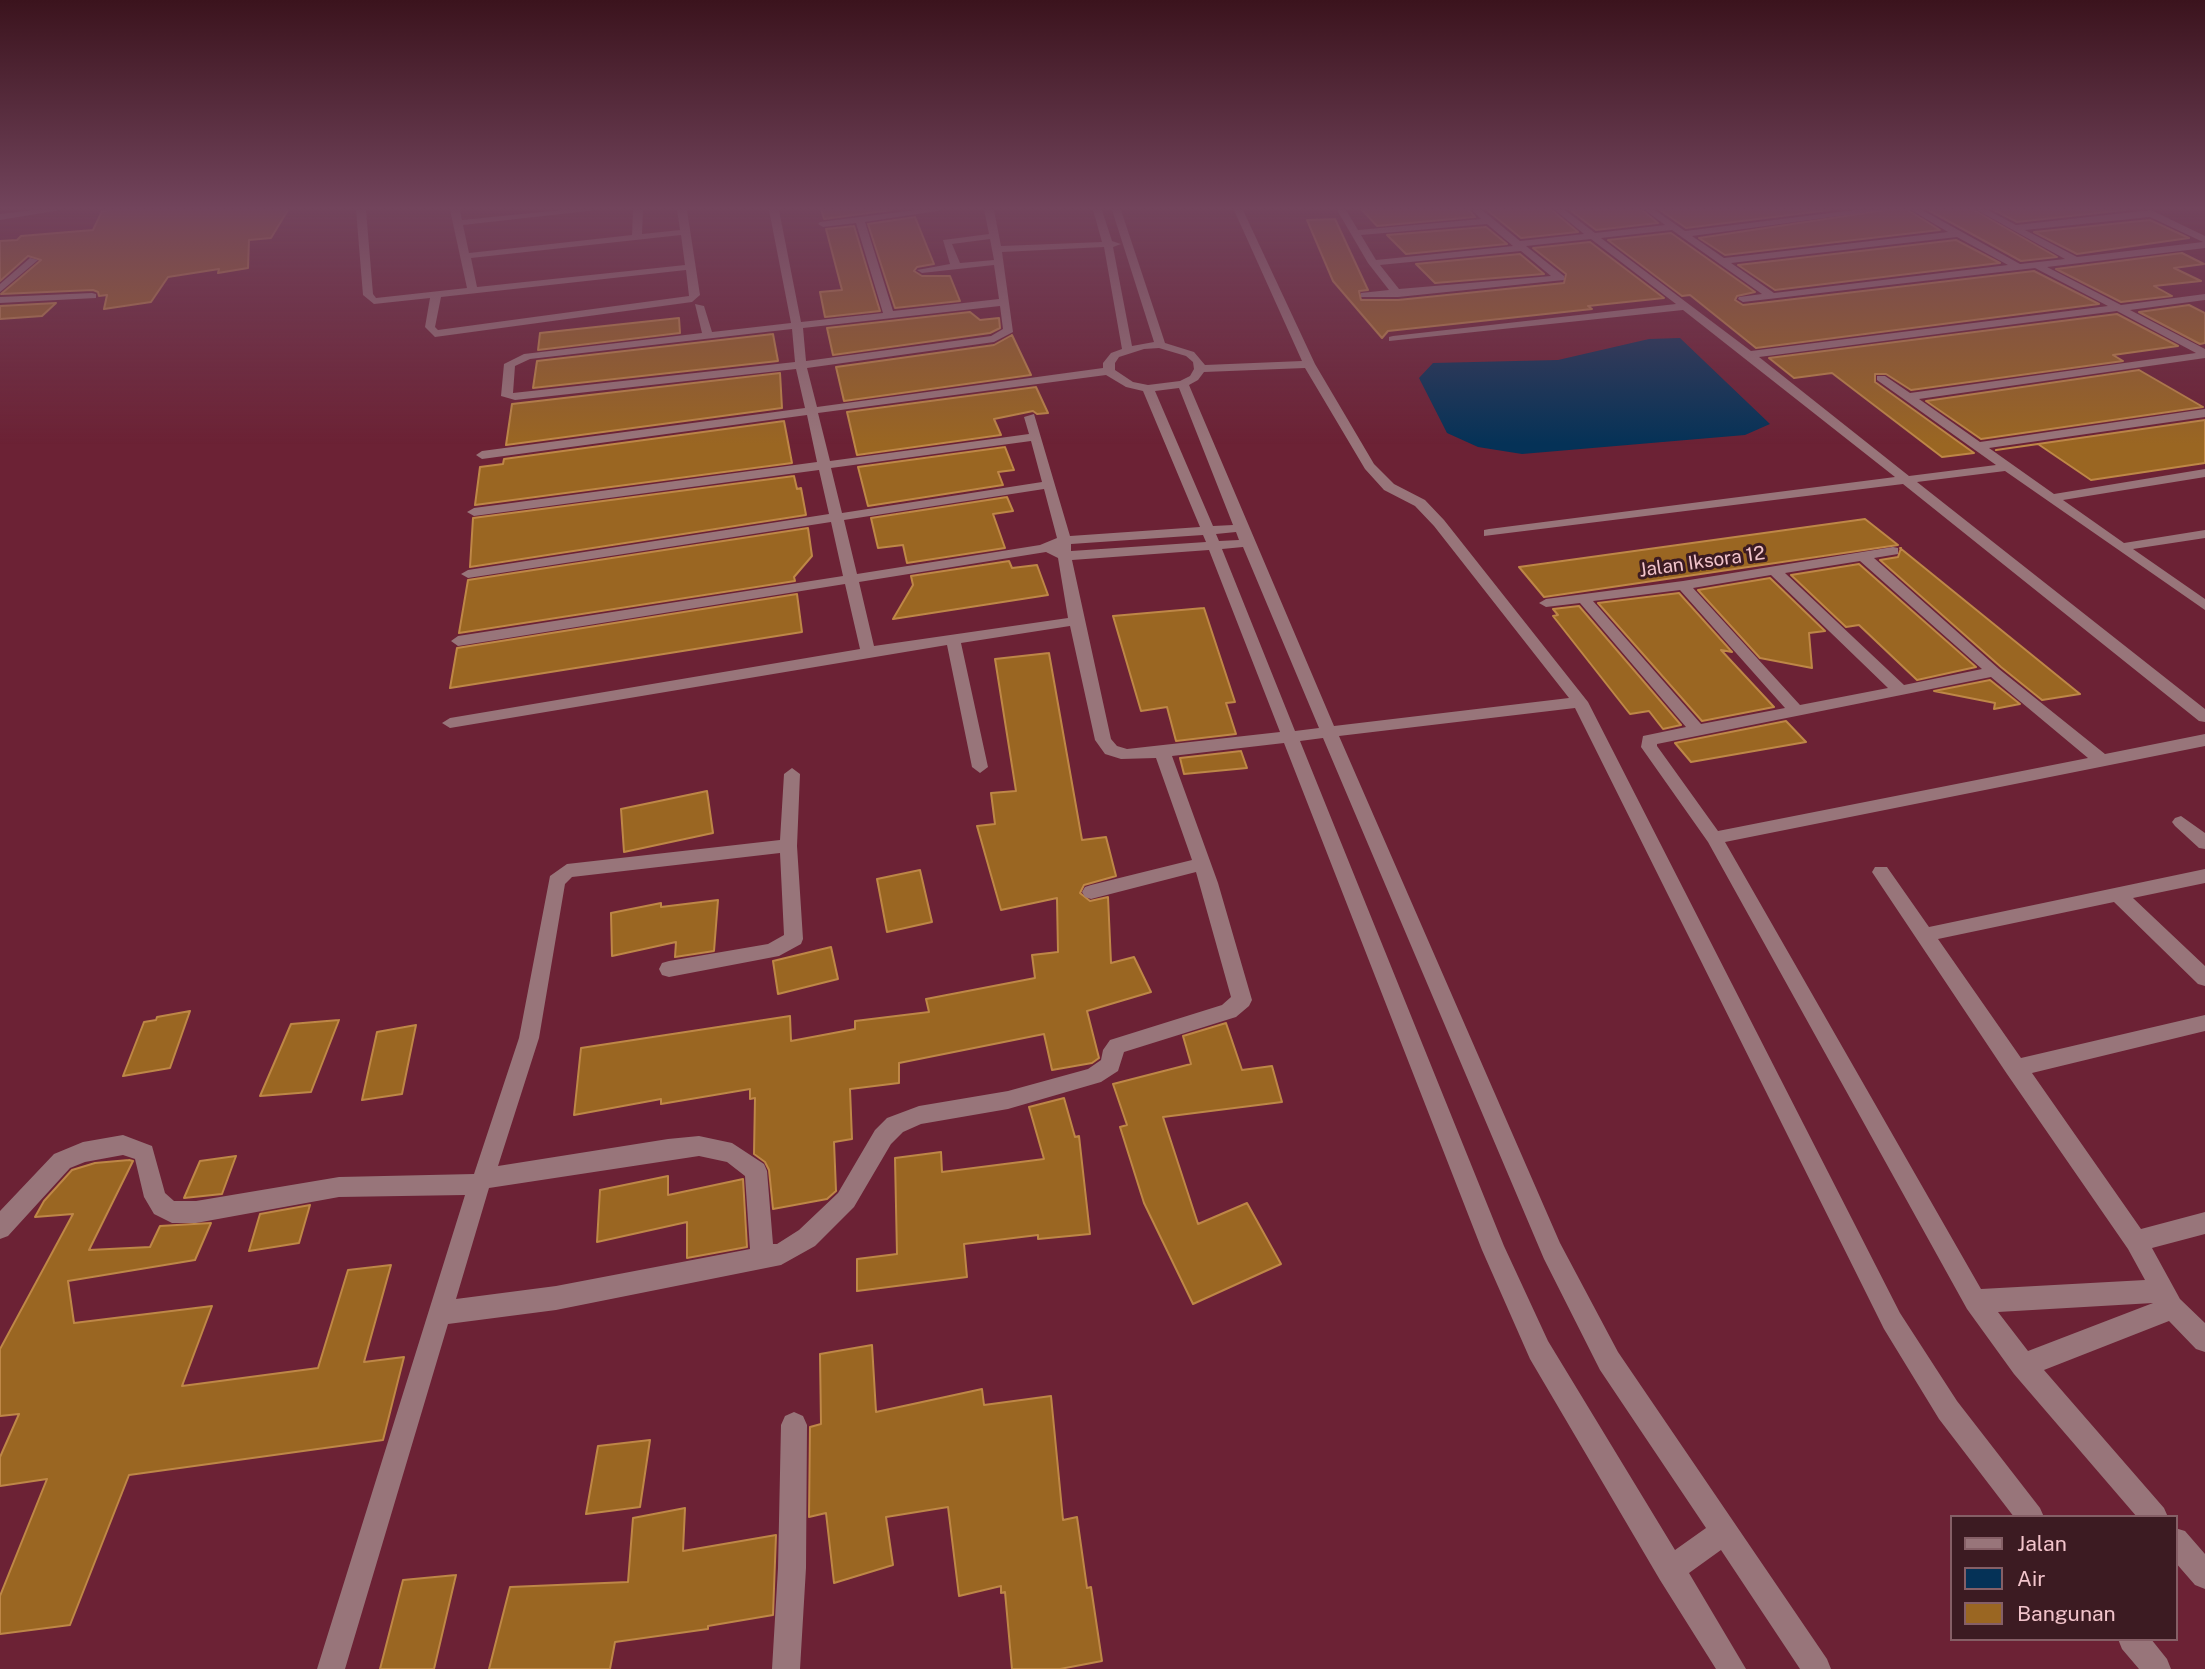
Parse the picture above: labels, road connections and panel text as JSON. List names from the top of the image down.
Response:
{
  "streets": {
    "street": ["Jalan Iksora 12"]
  },
  "legend": ["Jalan", "Air", "Bangunan"]
}
